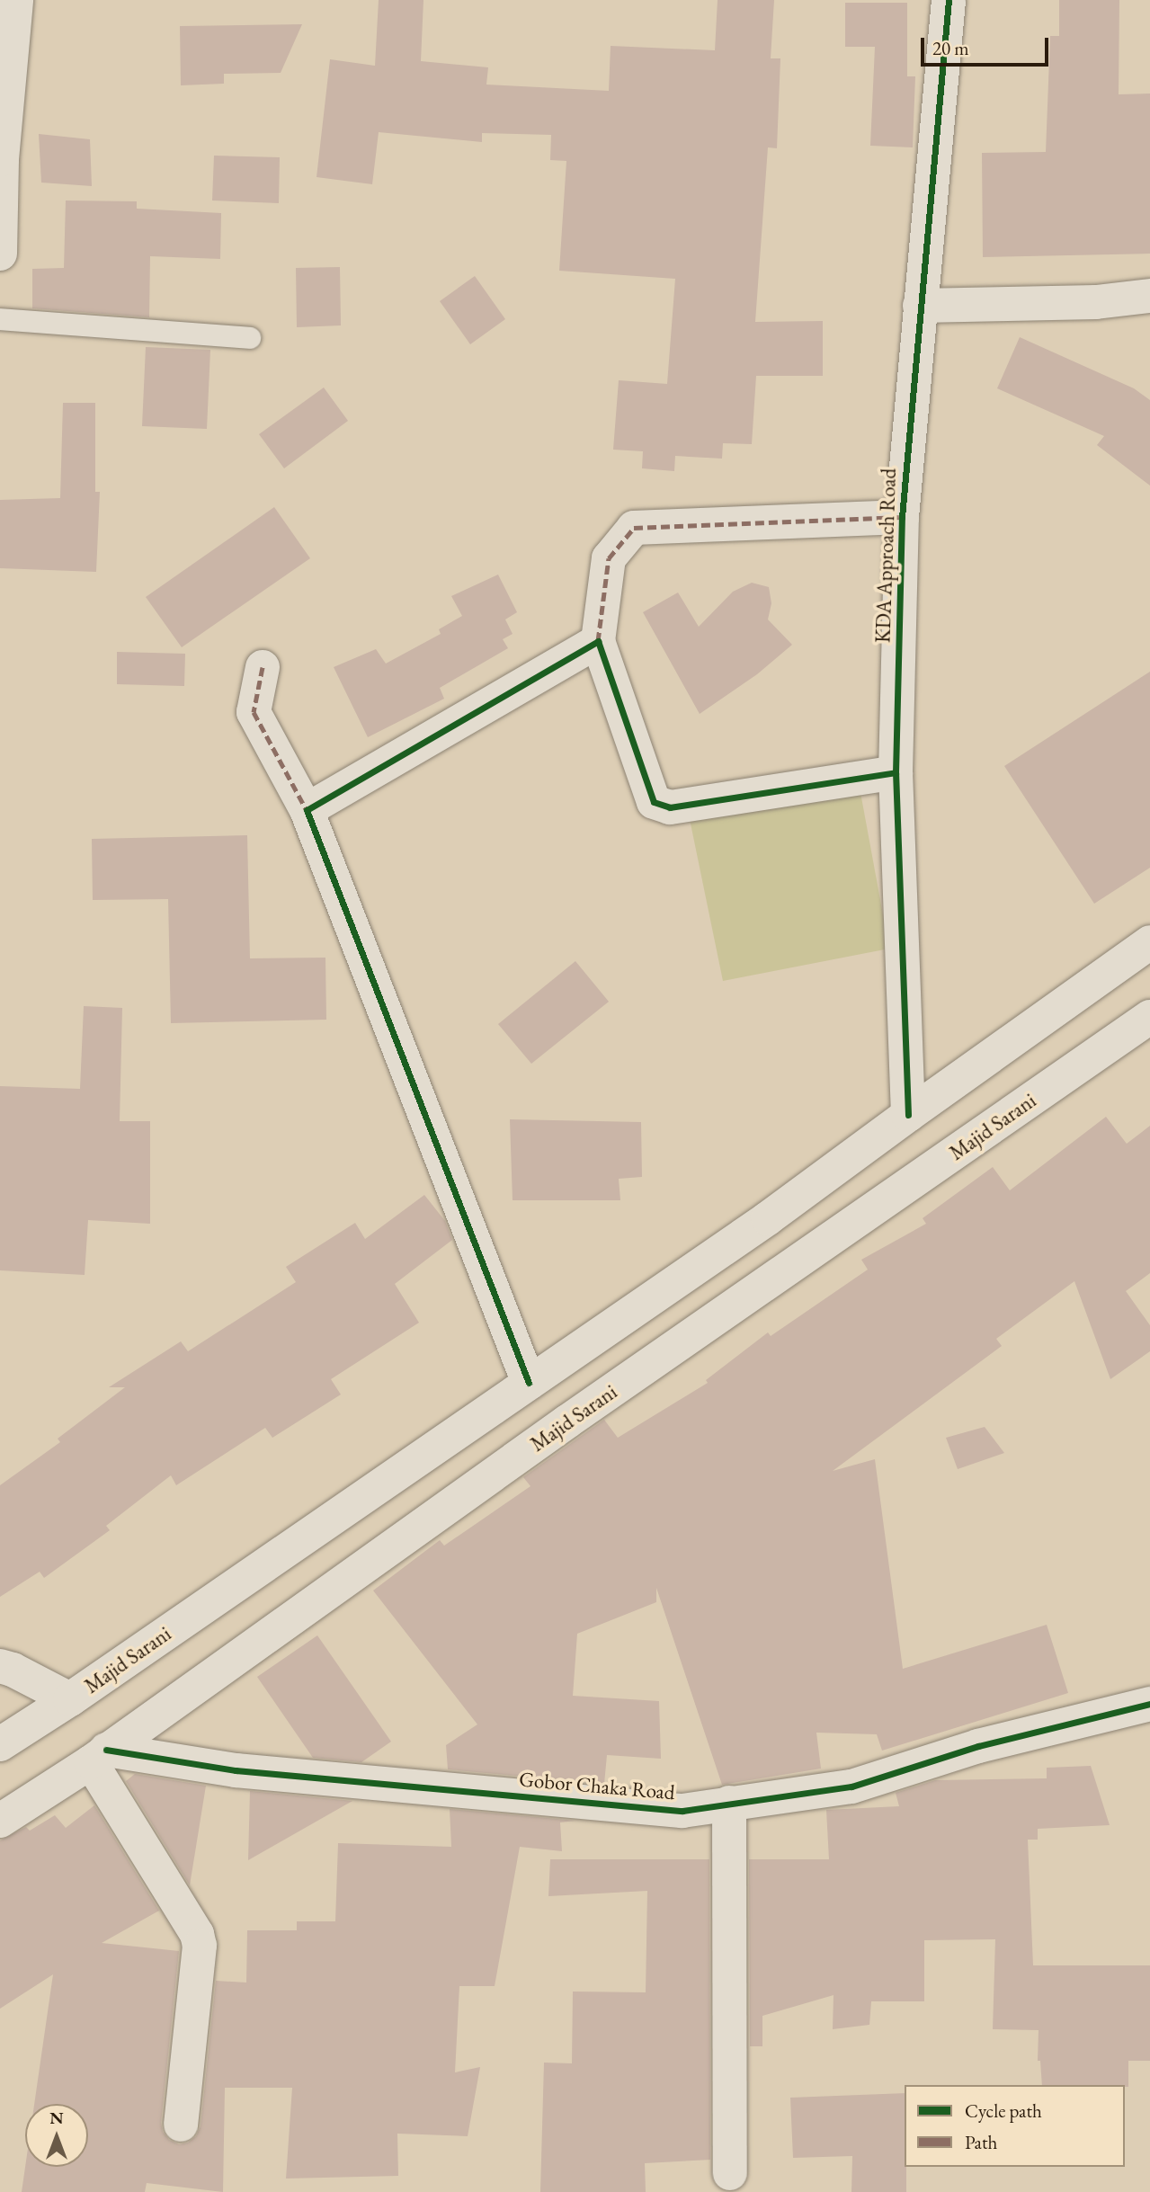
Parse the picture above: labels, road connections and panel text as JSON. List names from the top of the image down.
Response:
{
  "streets": {
    "street": ["KDA Approach Road", "Majid Sarani", "Gobor Chaka Road"]
  },
  "crossings": [
    ["KDA Approach Road", "Majid Sarani"],
    ["Majid Sarani", "Gobor Chaka Road"]
  ],
  "legend": ["Cycle path", "Path"],
  "scale_bar": "20 m",
  "north": "top"
}
